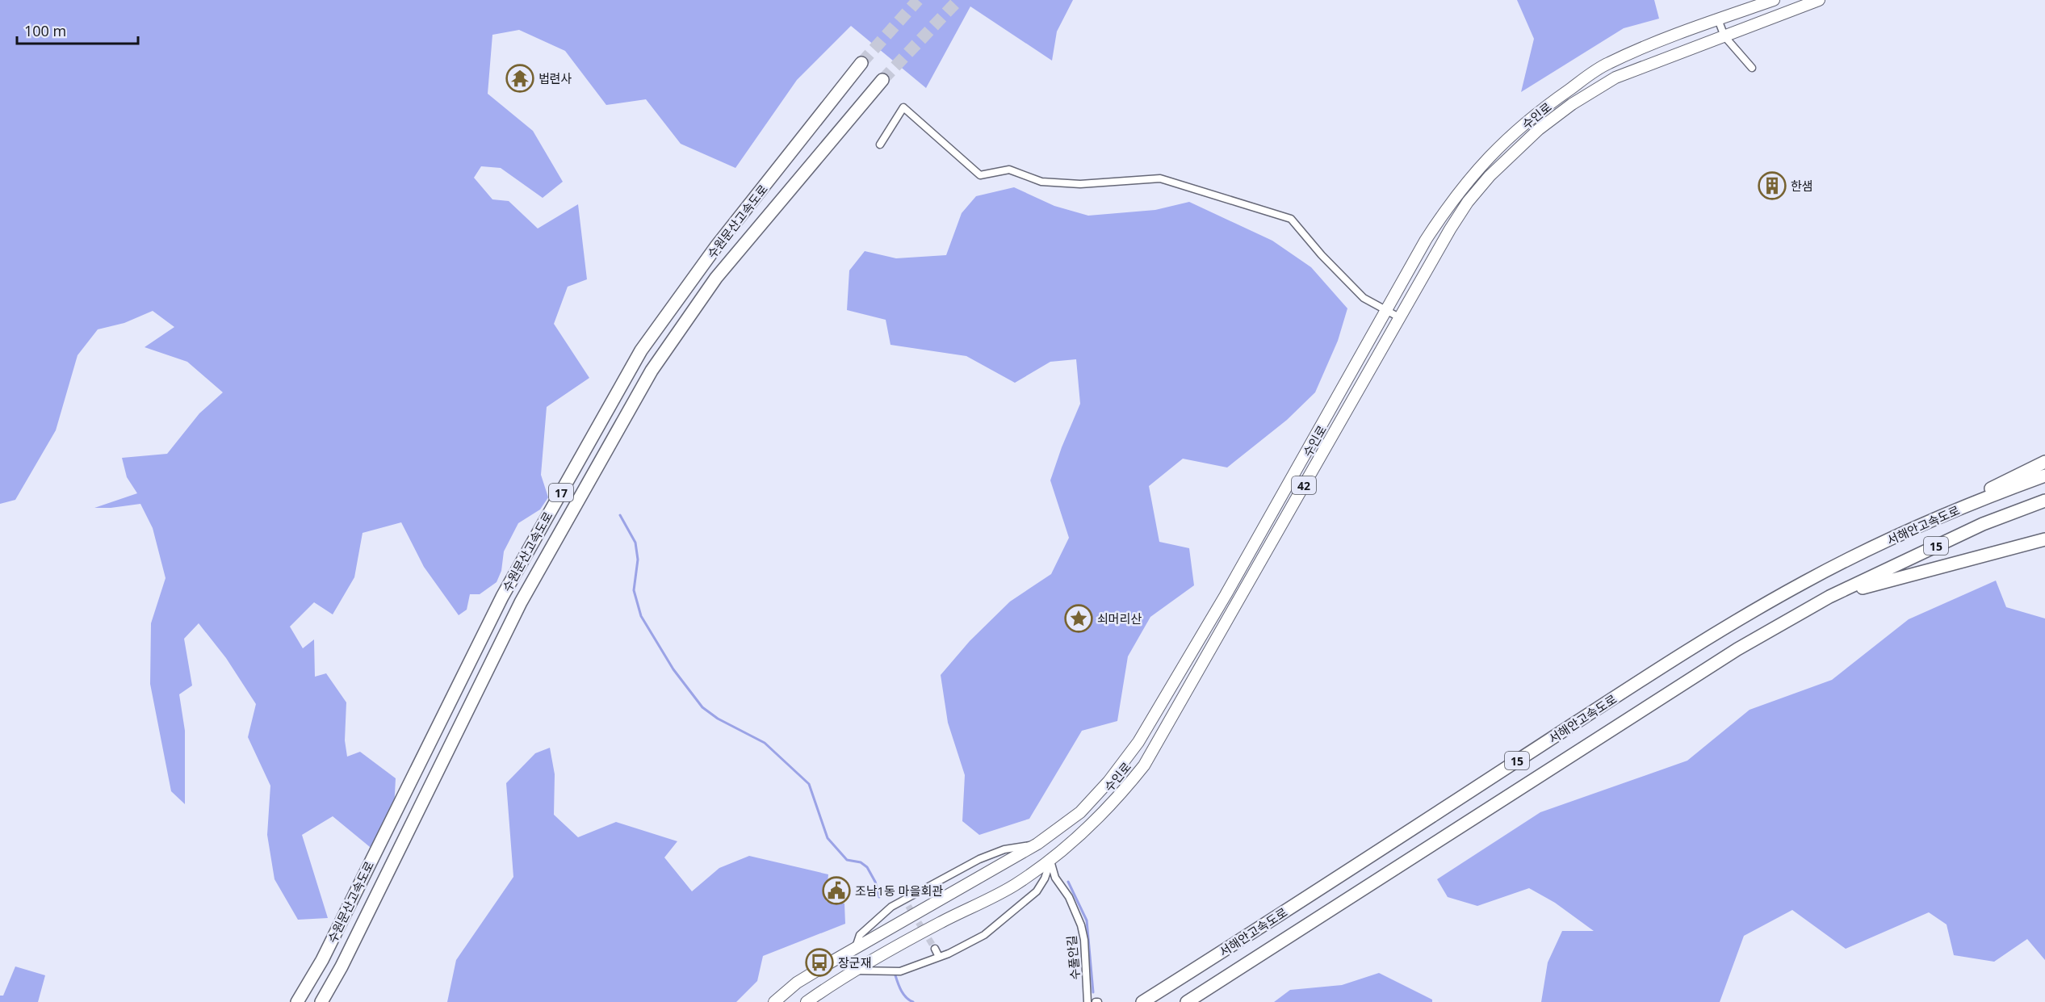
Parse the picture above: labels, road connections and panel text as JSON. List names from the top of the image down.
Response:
{
  "streets": {
    "highway": [
      "수원문산고속도로",
      "17",
      "서해안고속도로",
      "15"
    ],
    "main road": ["수인로", "42"],
    "street": ["수풀안길"]
  },
  "crossings": [
    ["수인로", "수풀안길"]
  ],
  "places": {
    "temple": ["법련사"],
    "building": ["한샘"],
    "place": ["쇠머리산"],
    "public building": ["조남1동 마을회관"],
    "bus stop": ["장군재"]
  },
  "scale_bar": "100 m"
}
